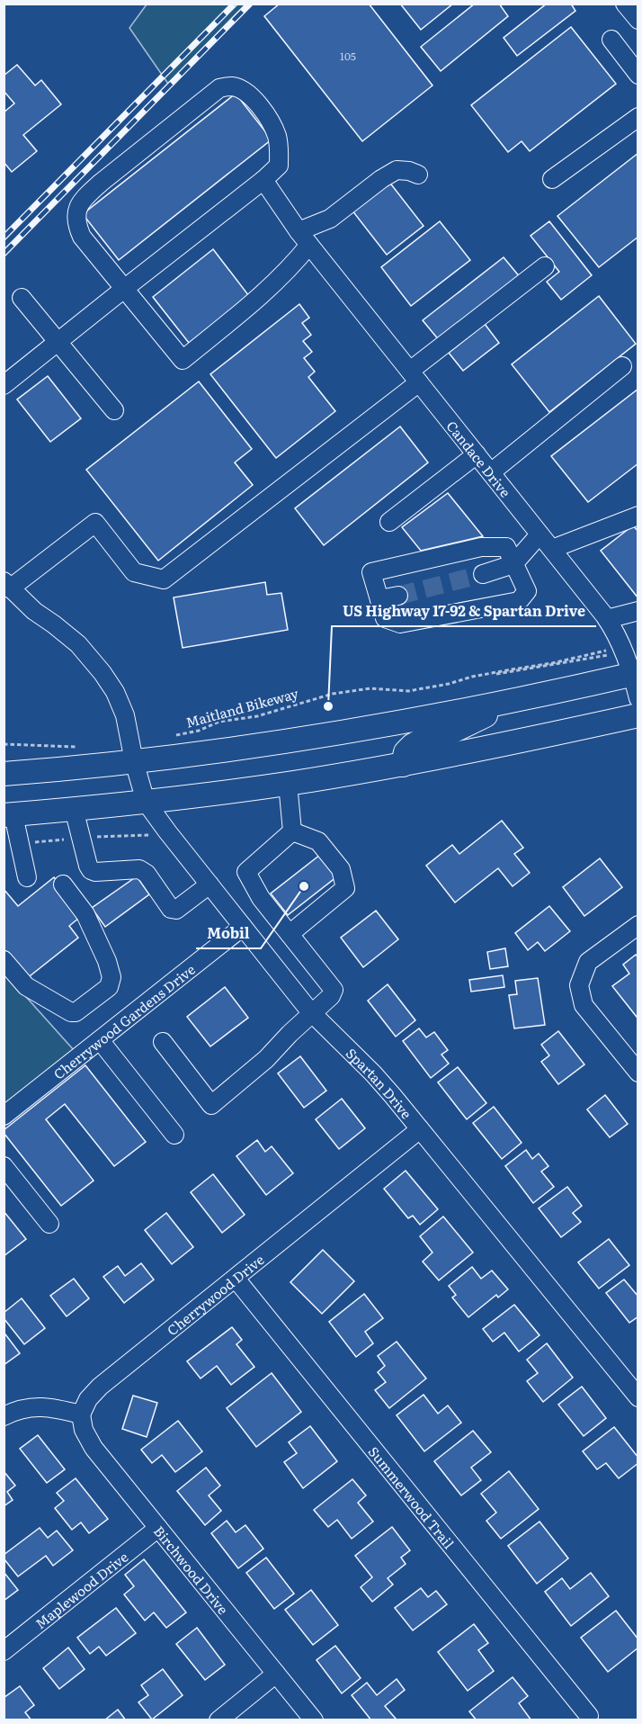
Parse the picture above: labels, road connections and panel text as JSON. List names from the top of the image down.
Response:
{
  "streets": {
    "street": [
      "Candace Drive",
      "Cherrywood Gardens Drive",
      "Spartan Drive",
      "Cherrywood Drive",
      "Summerwood Trail",
      "Birchwood Drive",
      "Maplewood Drive"
    ],
    "path": ["Maitland Bikeway"]
  },
  "crossings": [
    ["Cherrywood Gardens Drive", "Spartan Drive"],
    ["Spartan Drive", "Cherrywood Drive"],
    ["Cherrywood Drive", "Summerwood Trail"],
    ["Cherrywood Drive", "Birchwood Drive"],
    ["Birchwood Drive", "Maplewood Drive"]
  ],
  "places": ["US Highway 17-92 & Spartan Drive", "Mobil"],
  "house_numbers": ["105"]
}
